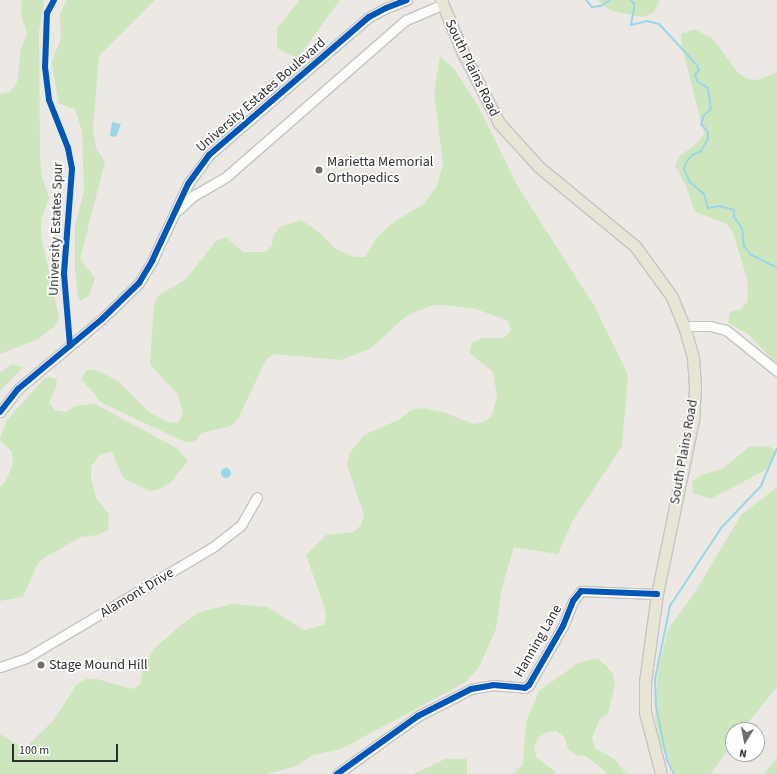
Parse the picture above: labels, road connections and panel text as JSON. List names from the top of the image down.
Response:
{
  "streets": {
    "main road": ["South Plains Road"],
    "street": ["University Estates Boulevard", "Alamont Drive", "Hanning Lane"],
    "cycle path": ["University Estates Spur"]
  },
  "crossings": [
    ["South Plains Road", "University Estates Boulevard"],
    ["South Plains Road", "Hanning Lane"]
  ],
  "places": ["Marietta Memorial Orthopedics", "Stage Mound Hill"],
  "scale_bar": "100 m",
  "north": "bottom"
}
